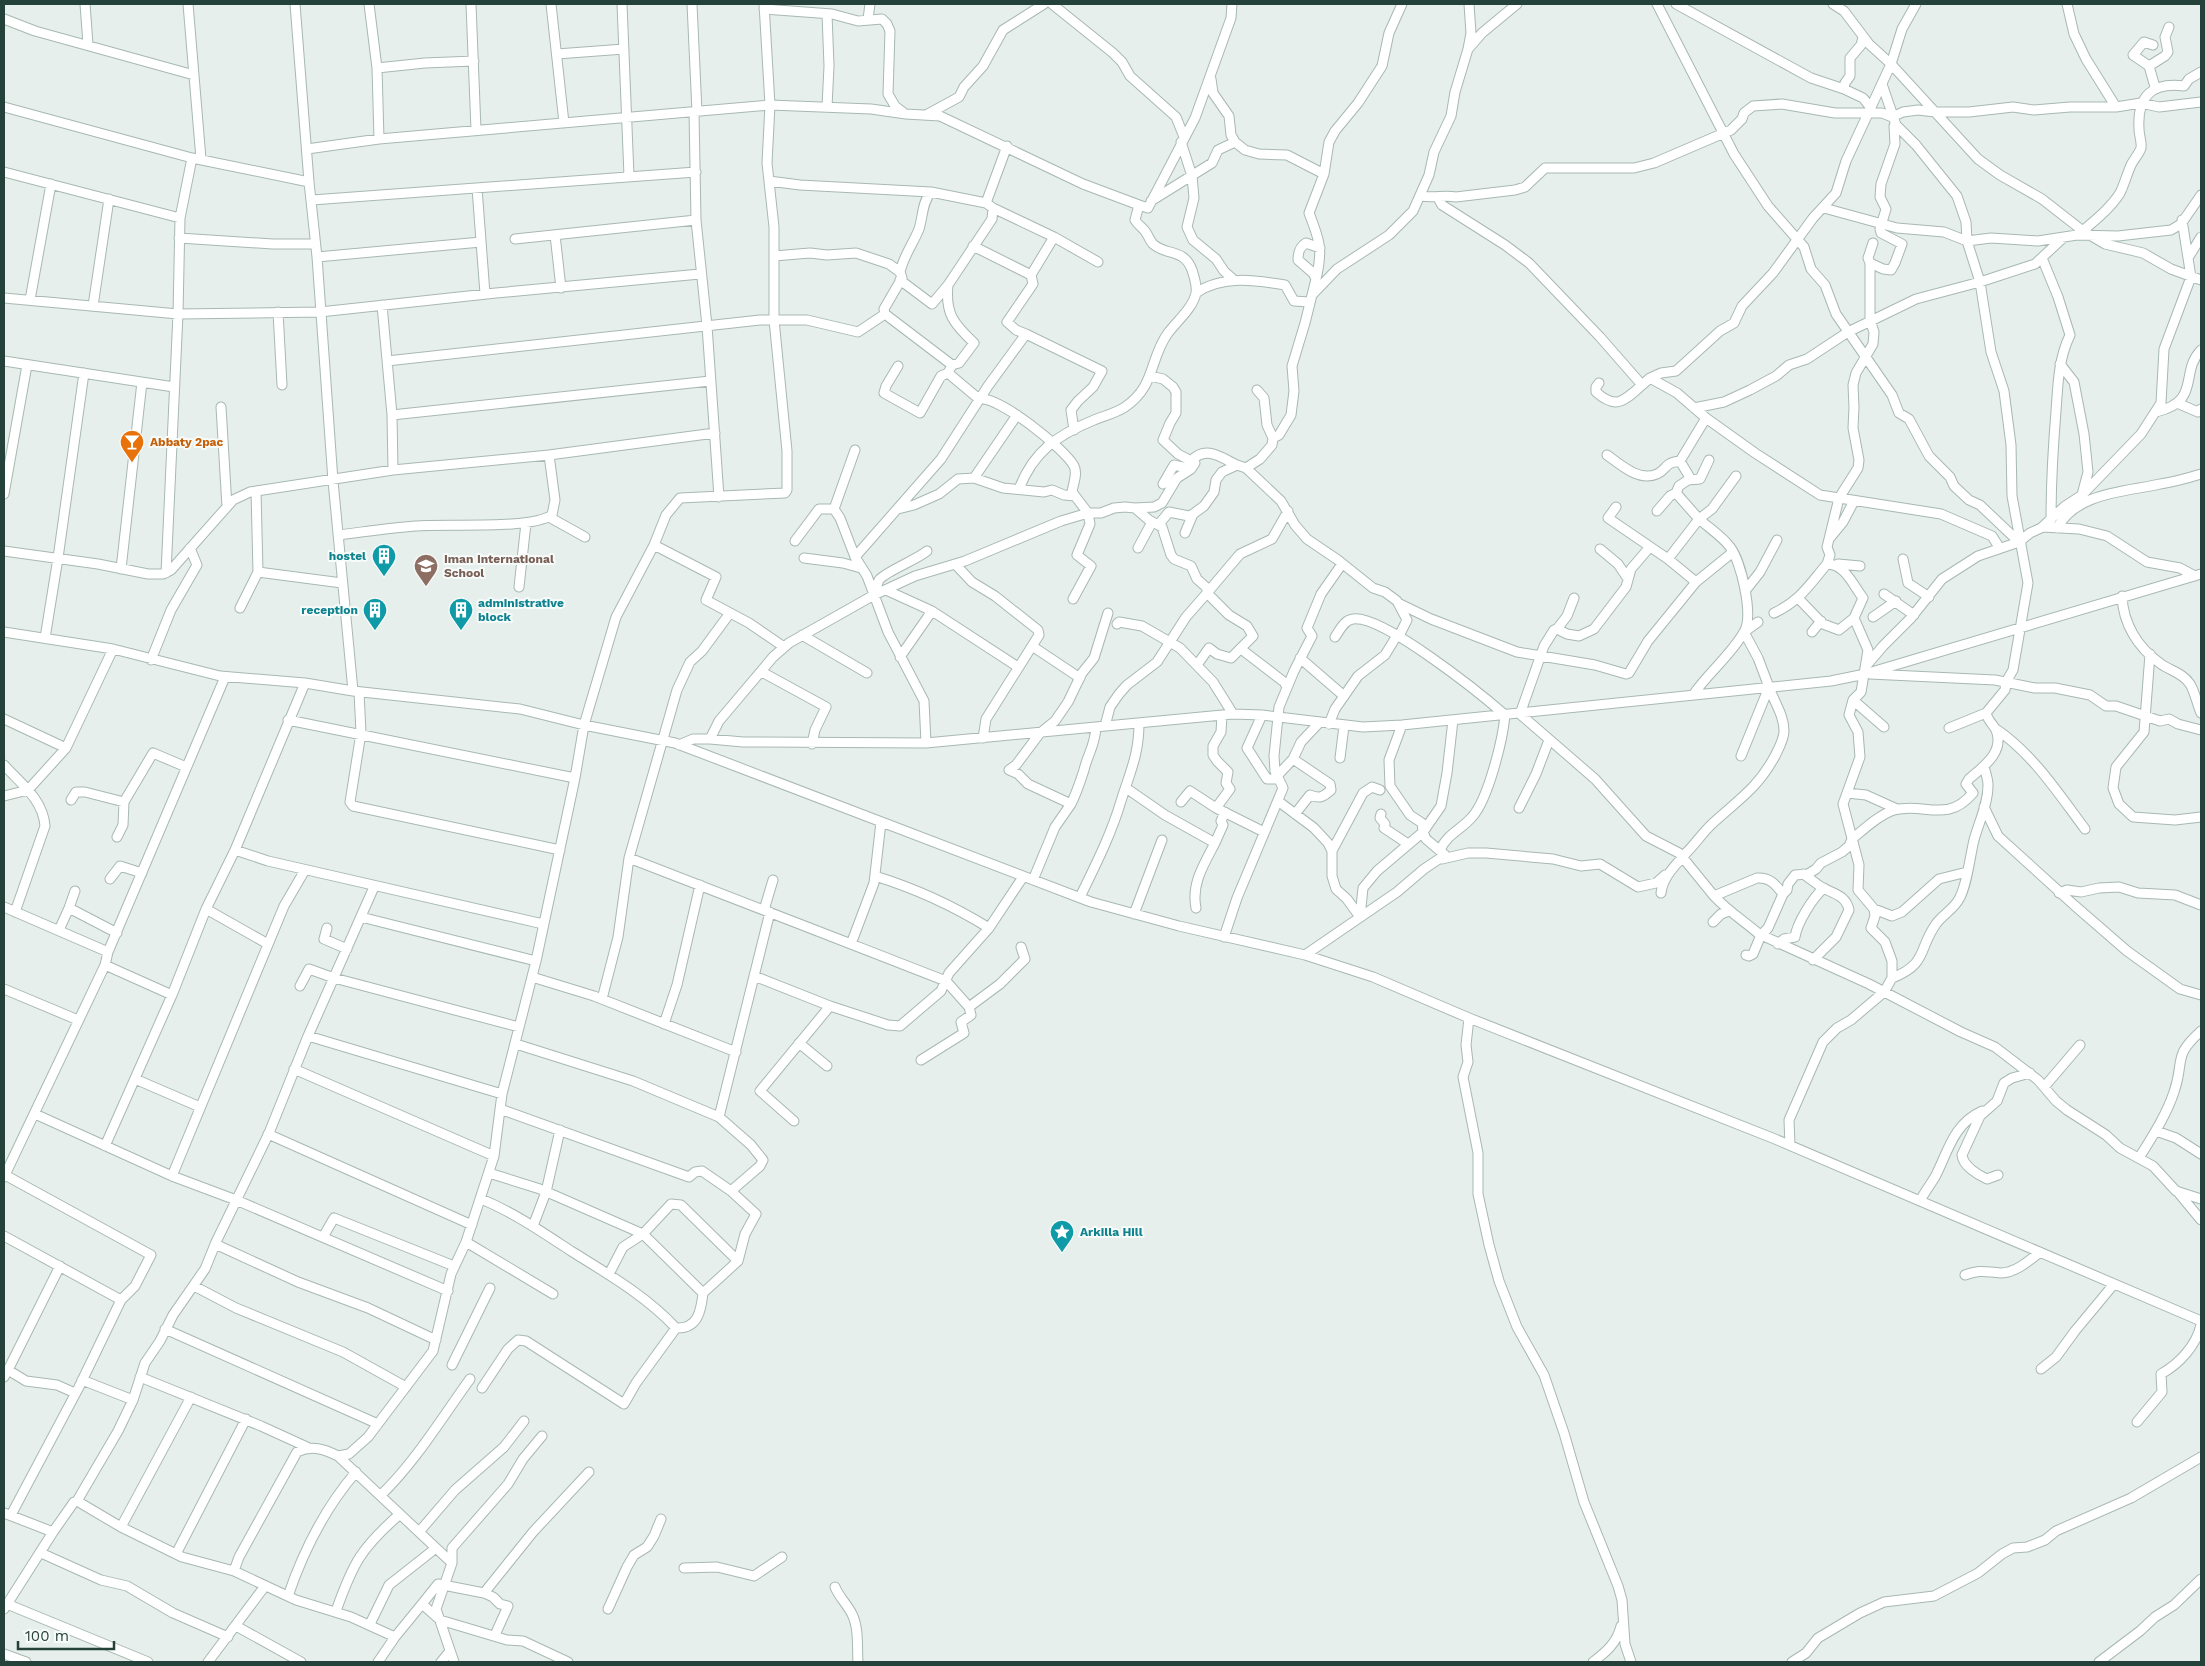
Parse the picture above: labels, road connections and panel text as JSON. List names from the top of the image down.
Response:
{
  "places": {
    "bar": ["Abbaty 2pac"],
    "building": ["hostel", "reception", "administrative block"],
    "school or university": ["Iman International School"],
    "place": ["Arkilla Hill"]
  },
  "scale_bar": "100 m"
}
